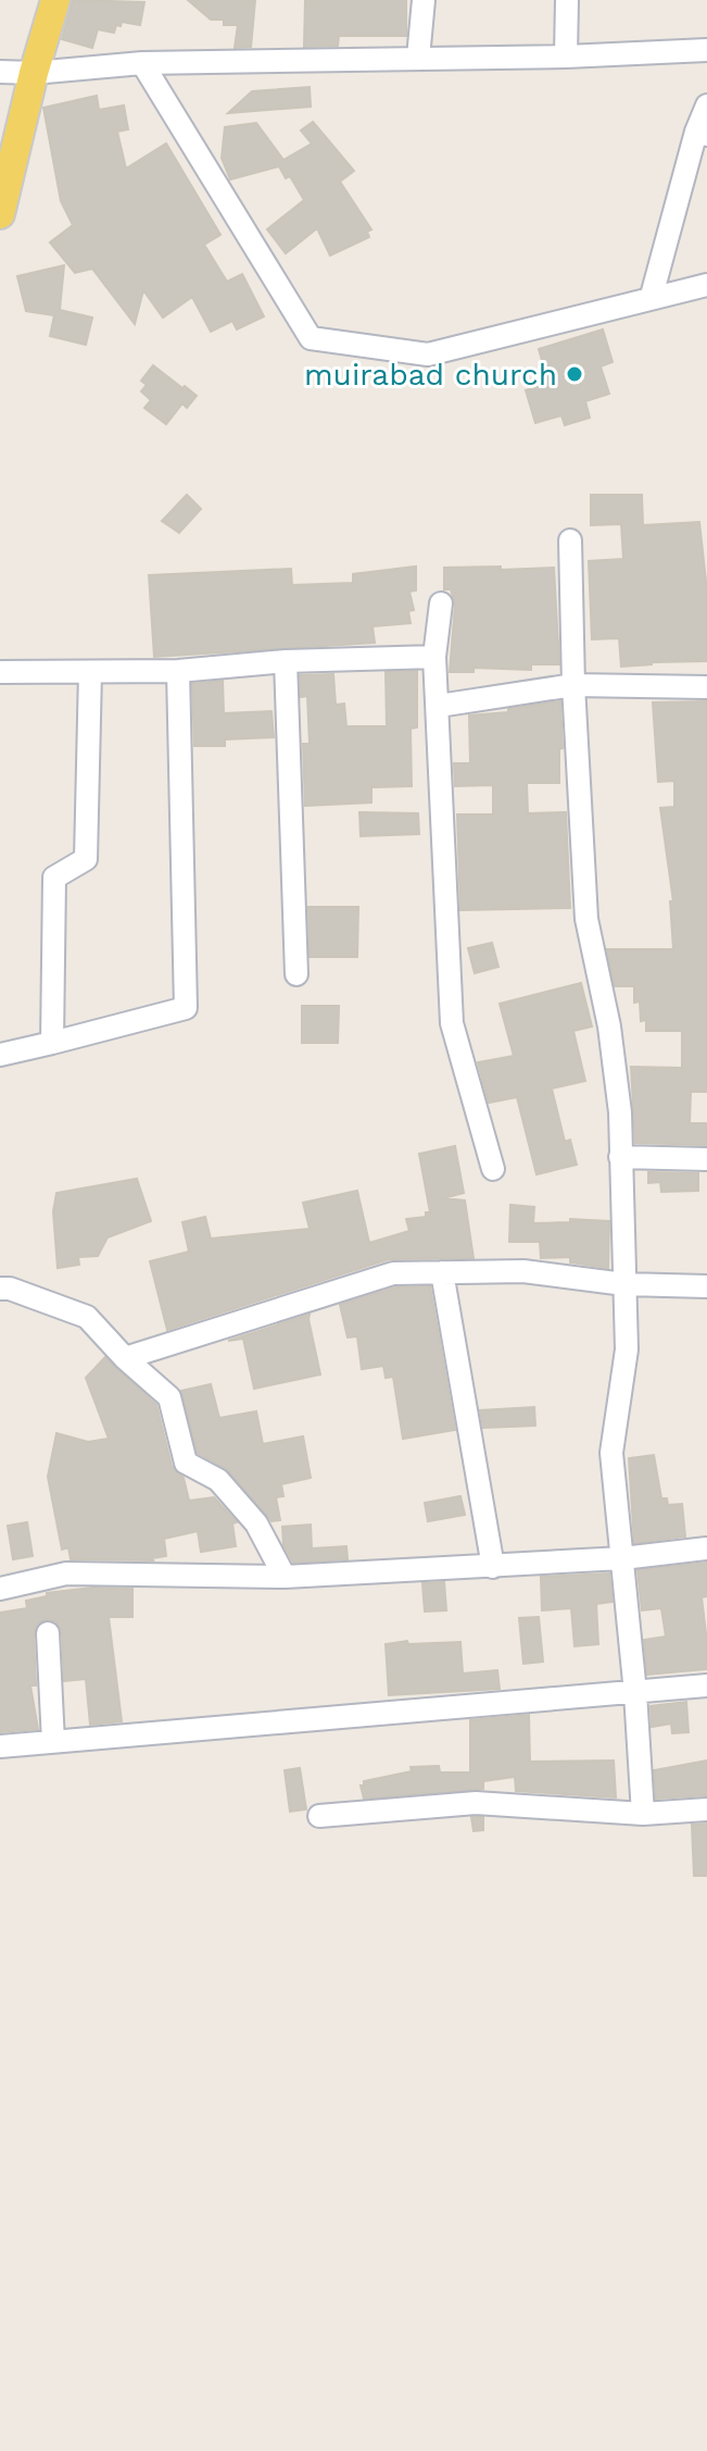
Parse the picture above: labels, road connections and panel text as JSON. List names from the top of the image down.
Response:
{
  "places": ["muirabad church"]
}
